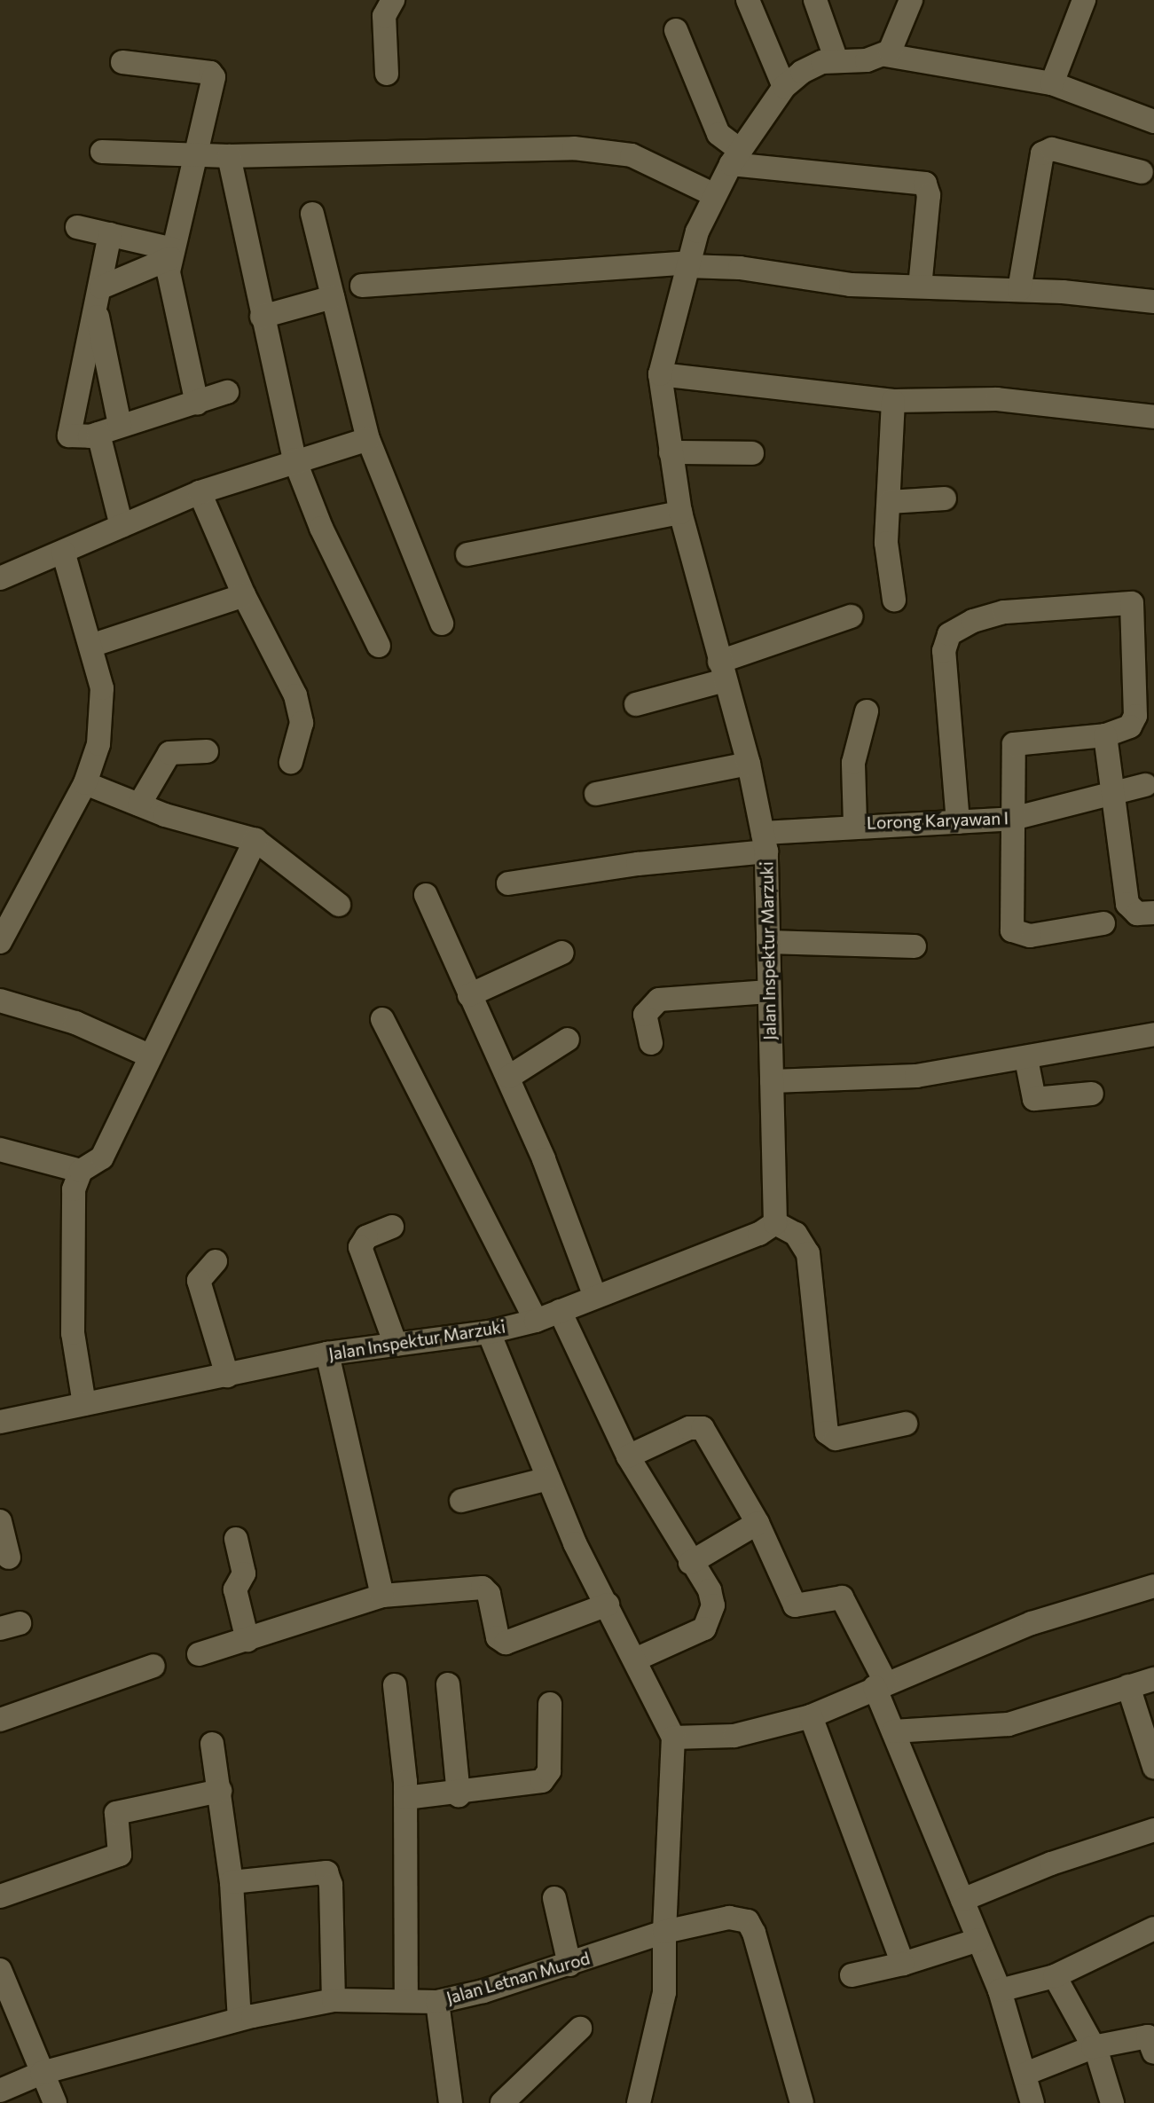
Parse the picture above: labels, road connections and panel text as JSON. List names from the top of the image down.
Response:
{
  "streets": {
    "street": ["Lorong Karyawan I", "Jalan Inspektur Marzuki", "Jalan Letnan Murod"]
  },
  "crossings": [
    ["Lorong Karyawan I", "Jalan Inspektur Marzuki"]
  ]
}
